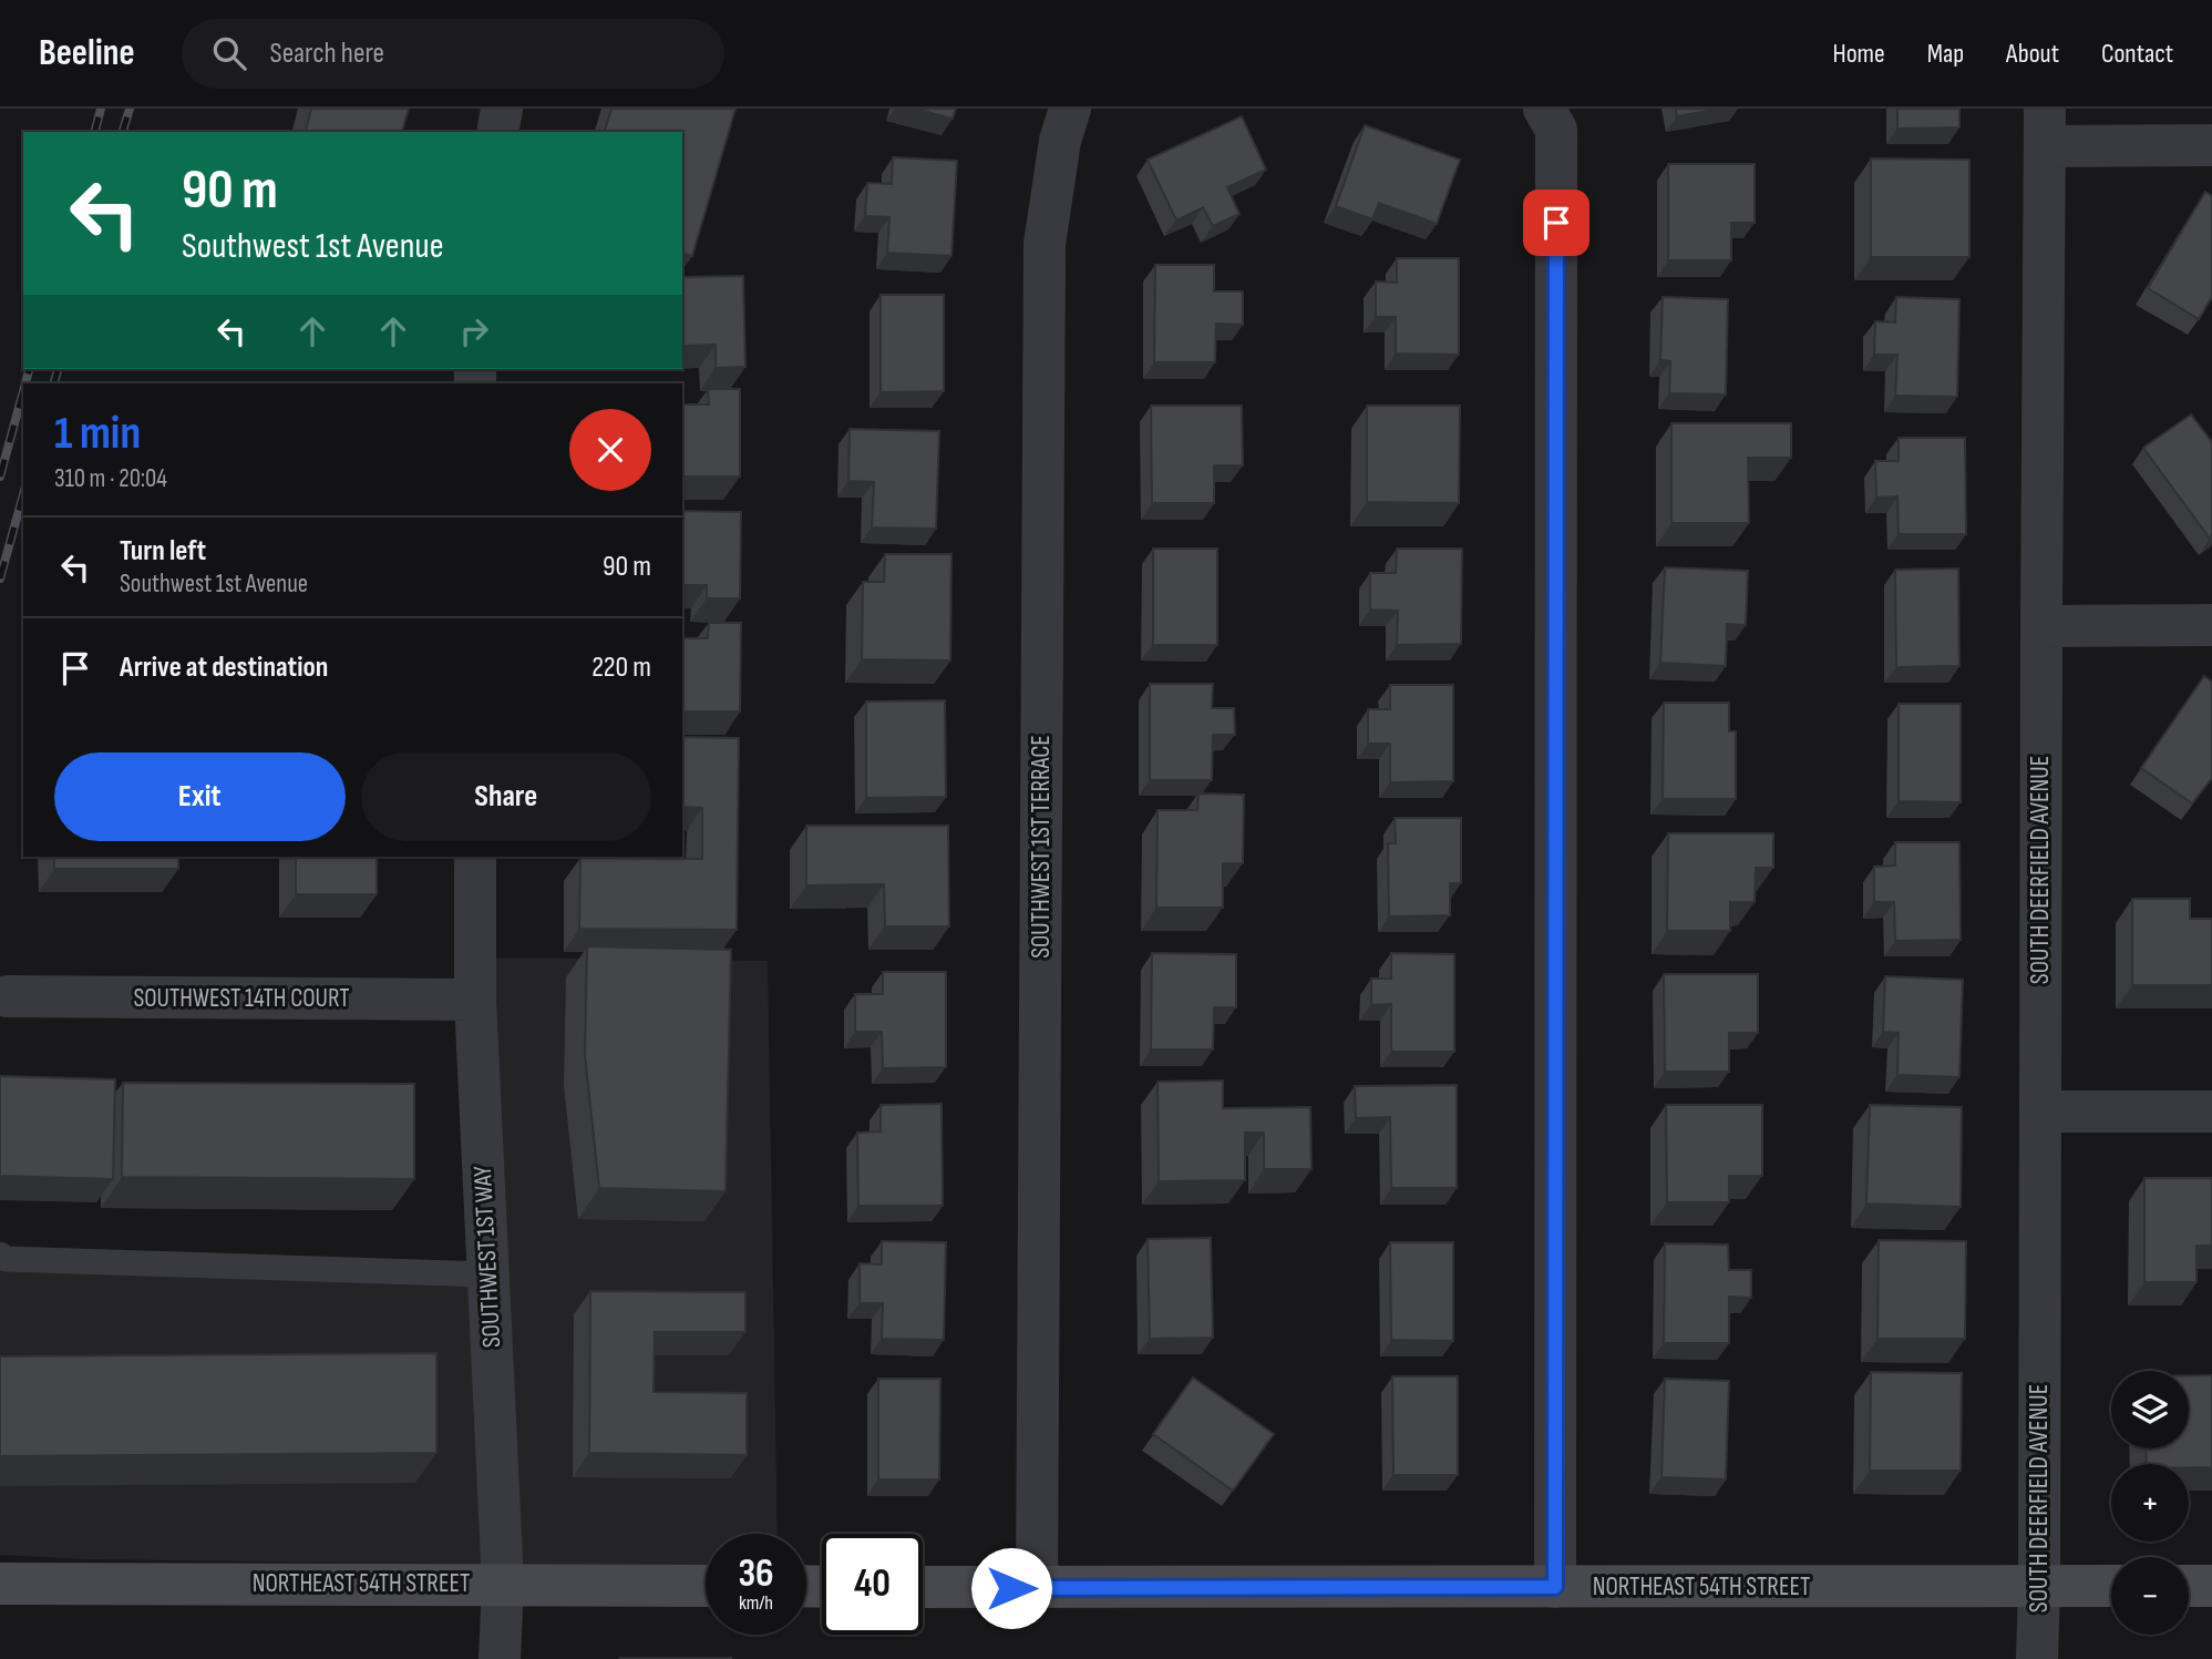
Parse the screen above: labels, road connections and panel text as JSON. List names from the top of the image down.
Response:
{
  "streets": {
    "street": [
      "SOUTHWEST 1ST TERRACE",
      "SOUTH DEERFIELD AVENUE",
      "SOUTHWEST 14TH COURT",
      "SOUTHWEST 1ST WAY",
      "NORTHEAST 54TH STREET"
    ]
  },
  "crossings": [
    ["SOUTHWEST 1ST TERRACE", "NORTHEAST 54TH STREET"],
    ["SOUTH DEERFIELD AVENUE", "NORTHEAST 54TH STREET"],
    ["SOUTHWEST 14TH COURT", "SOUTHWEST 1ST WAY"],
    ["SOUTHWEST 1ST WAY", "NORTHEAST 54TH STREET"]
  ],
  "page": {
    "header": "Beeline",
    "search": "Search here",
    "nav": [
      "Home",
      "Map",
      "About",
      "Contact"
    ],
    "turn": ["90 m", "Southwest 1st Avenue"],
    "heading": ["1 min", "310 m · 20:04"],
    "list": [
      {
        "name": "Turn left",
        "note": "Southwest 1st Avenue",
        "value": "90 m"
      },
      {
        "name": "Arrive at destination",
        "value": "220 m"
      }
    ],
    "buttons": ["Exit", "Share"],
    "map_buttons": ["+", "−"],
    "speed": "36 km/h",
    "limit": "40"
  }
}
